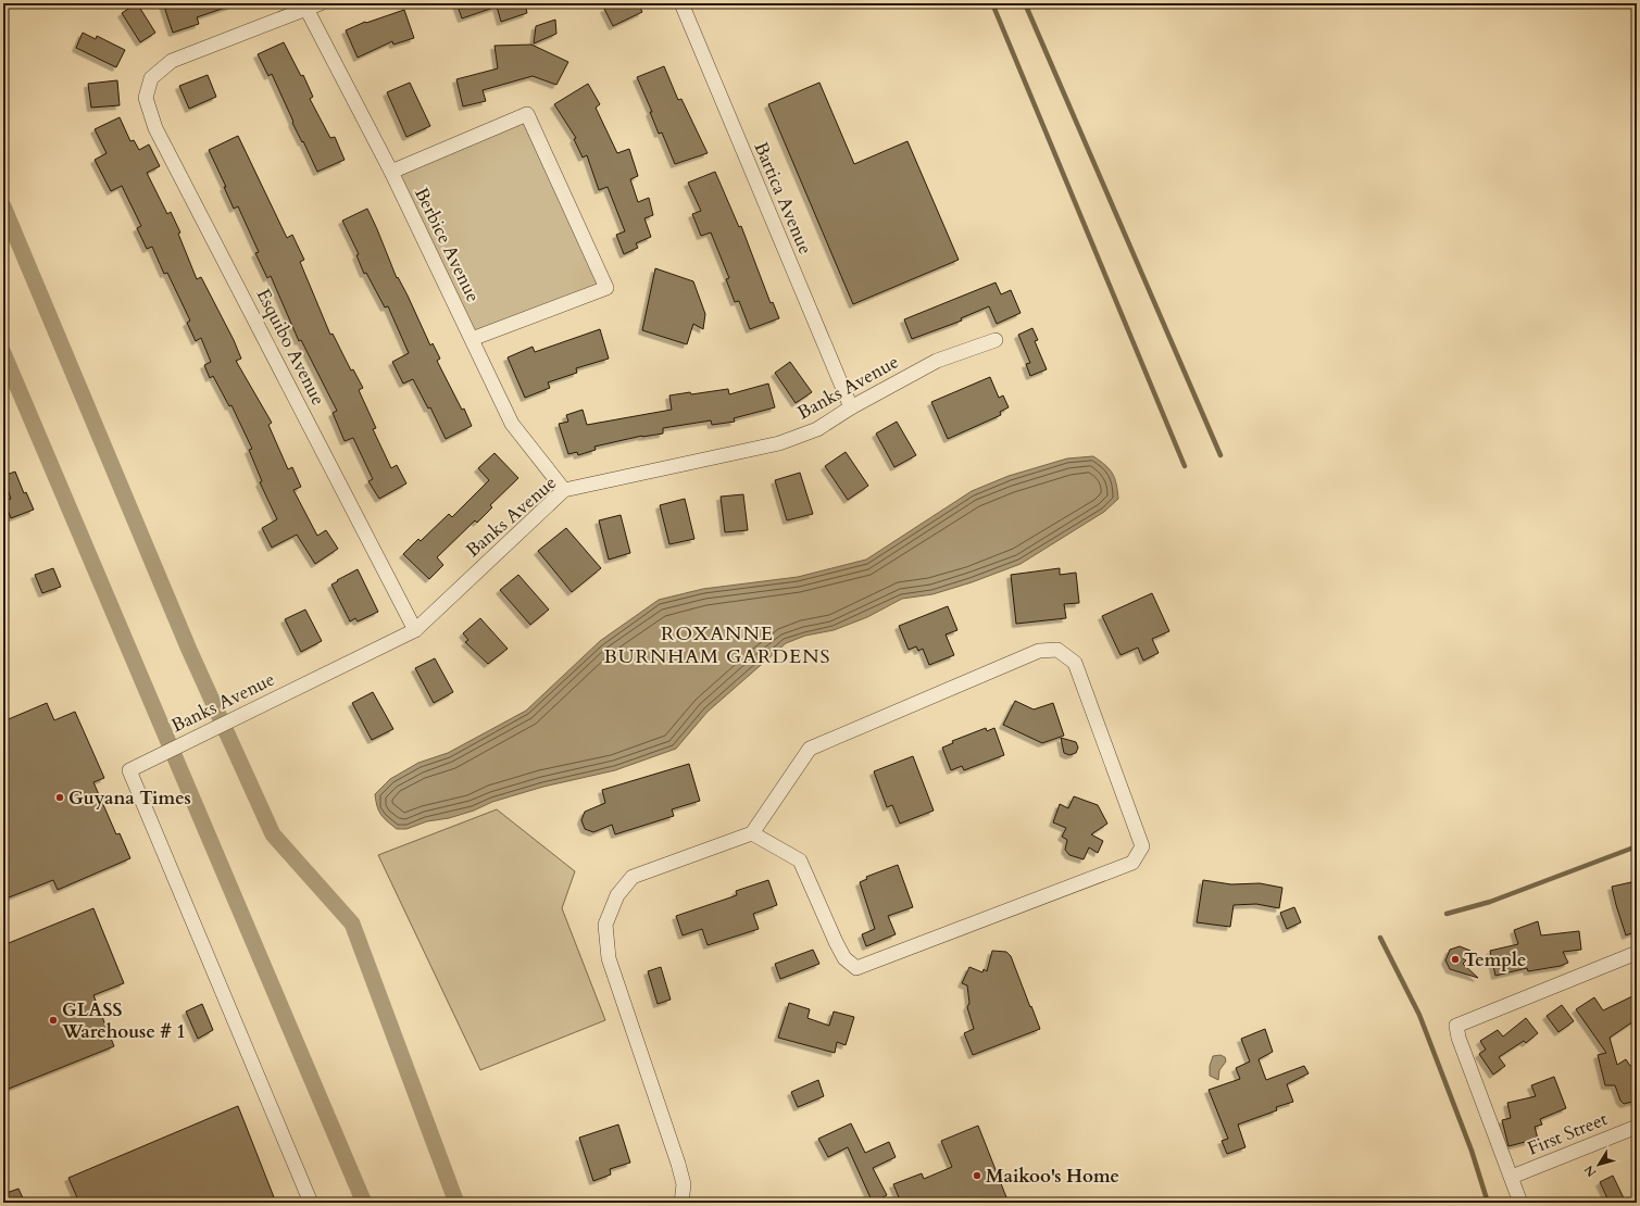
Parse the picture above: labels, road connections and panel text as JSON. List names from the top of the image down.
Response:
{
  "streets": {
    "street": [
      "Bartica Avenue",
      "Berbice Avenue",
      "Esquibo Avenue",
      "Banks Avenue",
      "First Street"
    ]
  },
  "crossings": [
    ["Bartica Avenue", "Banks Avenue"],
    ["Berbice Avenue", "Esquibo Avenue"],
    ["Berbice Avenue", "Banks Avenue"],
    ["Esquibo Avenue", "Banks Avenue"]
  ],
  "districts": ["ROXANNE BURNHAM GARDENS"],
  "places": [
    "Guyana Times",
    "Temple",
    "GLASS Warehouse # 1",
    "Maikoo's Home"
  ],
  "north": "bottom left"
}
